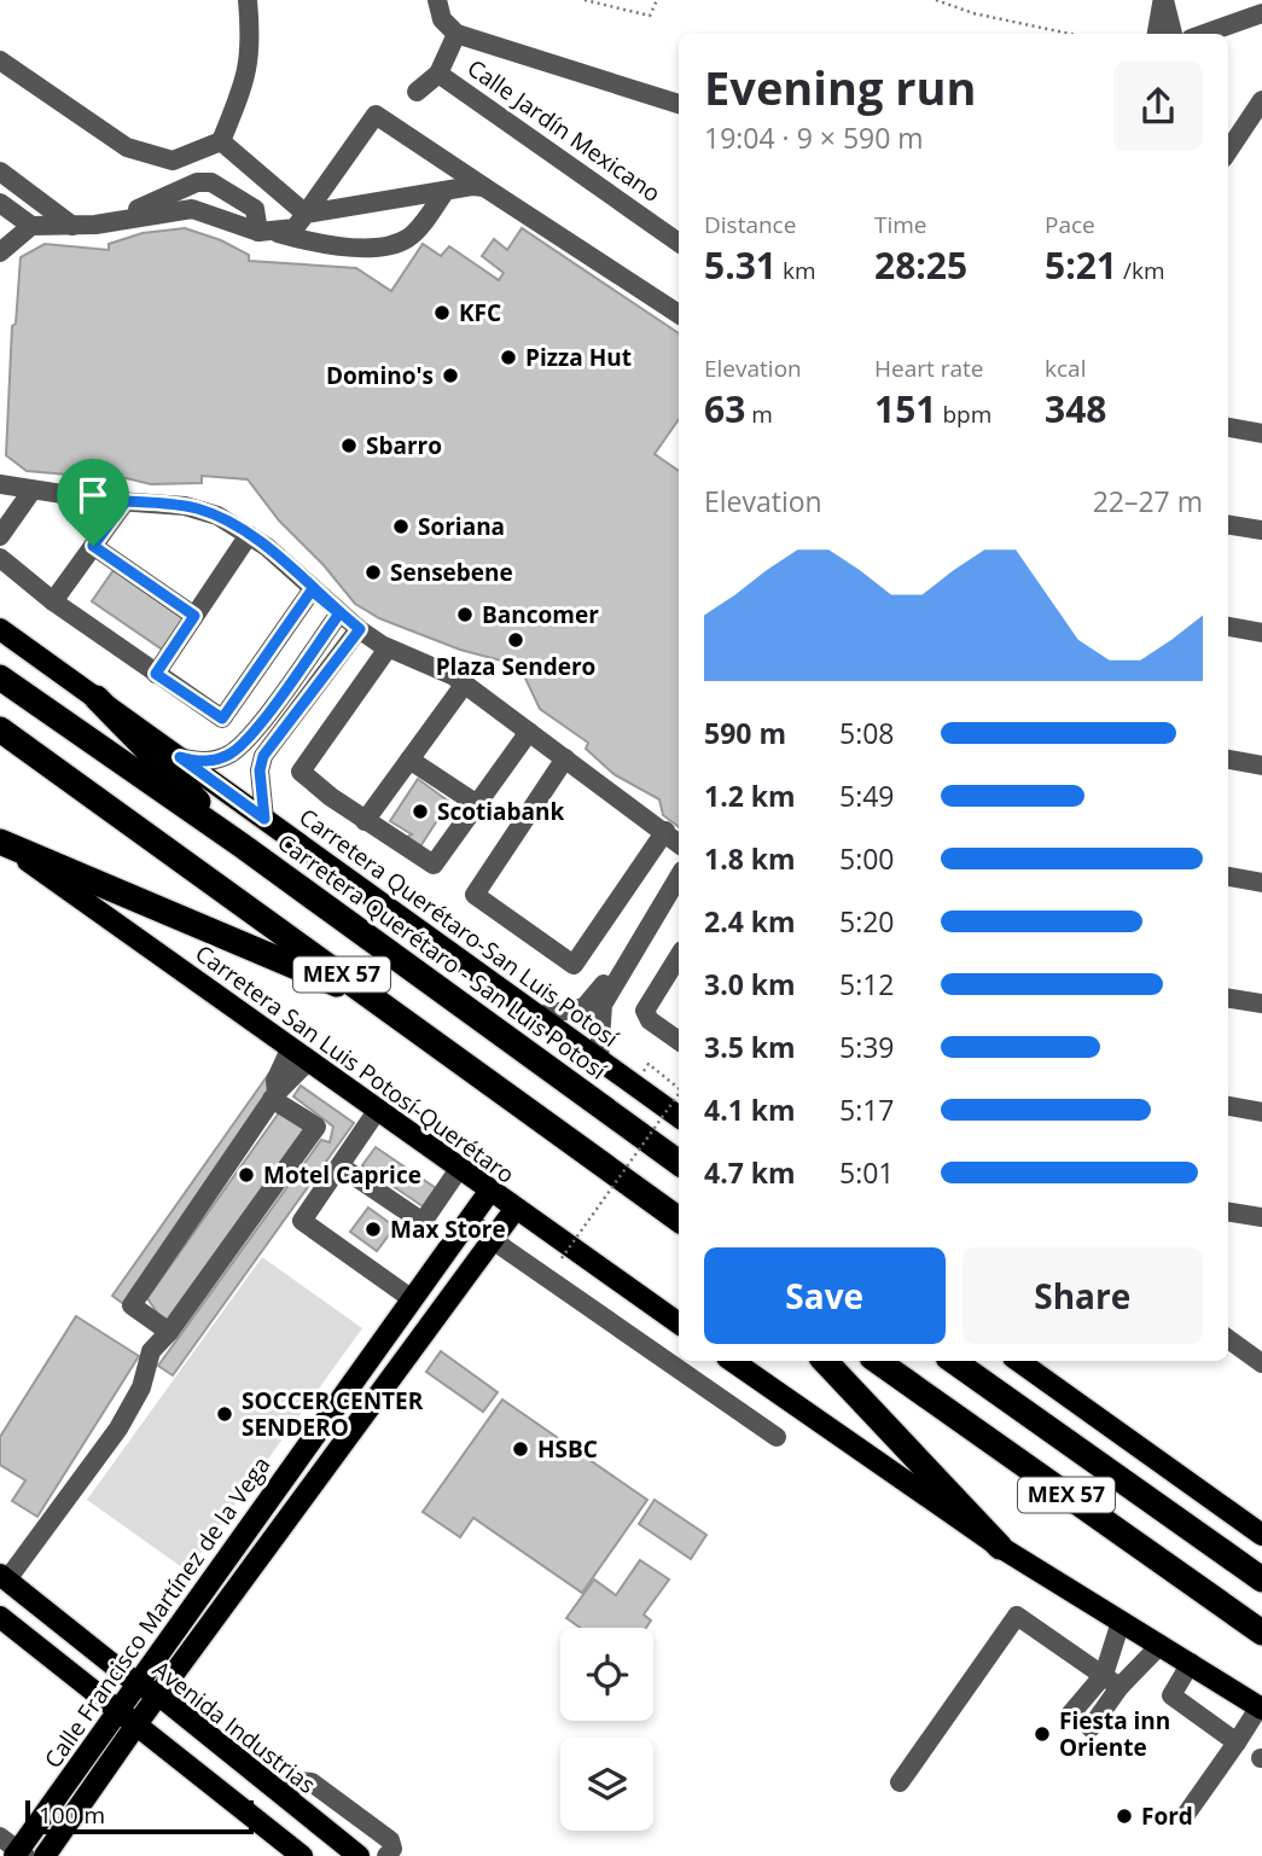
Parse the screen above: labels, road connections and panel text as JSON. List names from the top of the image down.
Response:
{
  "streets": {
    "highway": ["Carretera Querétaro - San Luis Potosí", "MEX 57"],
    "main road": [
      "Carretera Querétaro-San Luis Potosí",
      "Carretera San Luis Potosí-Querétaro",
      "Calle Francisco Martínez de la Vega",
      "Avenida Industrias"
    ],
    "street": ["Calle Jardín Mexicano"]
  },
  "crossings": [
    ["Carretera San Luis Potosí-Querétaro", "Calle Francisco Martínez de la Vega"],
    ["Calle Francisco Martínez de la Vega", "Avenida Industrias"]
  ],
  "places": [
    "KFC",
    "Pizza Hut",
    "Domino's",
    "Sbarro",
    "Soriana",
    "Sensebene",
    "Bancomer",
    "Plaza Sendero",
    "Scotiabank",
    "Motel Caprice",
    "Max Store",
    "SOCCER CENTER SENDERO",
    "HSBC",
    "Fiesta inn Oriente",
    "Ford"
  ],
  "scale_bar": "100 m",
  "page": {
    "heading": ["Evening run", "19:04 · 9 × 590 m"],
    "stats": [
      ["Distance", "5.31 km"],
      ["Time", "28:25"],
      ["Pace", "5:21 /km"],
      ["Elevation", "63 m"],
      ["Heart rate", "151 bpm"],
      ["kcal", "348"]
    ],
    "chart": ["Elevation", "22–27 m"],
    "list": [
      {
        "name": "590 m",
        "note": "5:08"
      },
      {
        "name": "1.2 km",
        "note": "5:49"
      },
      {
        "name": "1.8 km",
        "note": "5:00"
      },
      {
        "name": "2.4 km",
        "note": "5:20"
      },
      {
        "name": "3.0 km",
        "note": "5:12"
      },
      {
        "name": "3.5 km",
        "note": "5:39"
      },
      {
        "name": "4.1 km",
        "note": "5:17"
      },
      {
        "name": "4.7 km",
        "note": "5:01"
      }
    ],
    "buttons": ["Save", "Share"],
    "scale": "100 m"
  }
}
